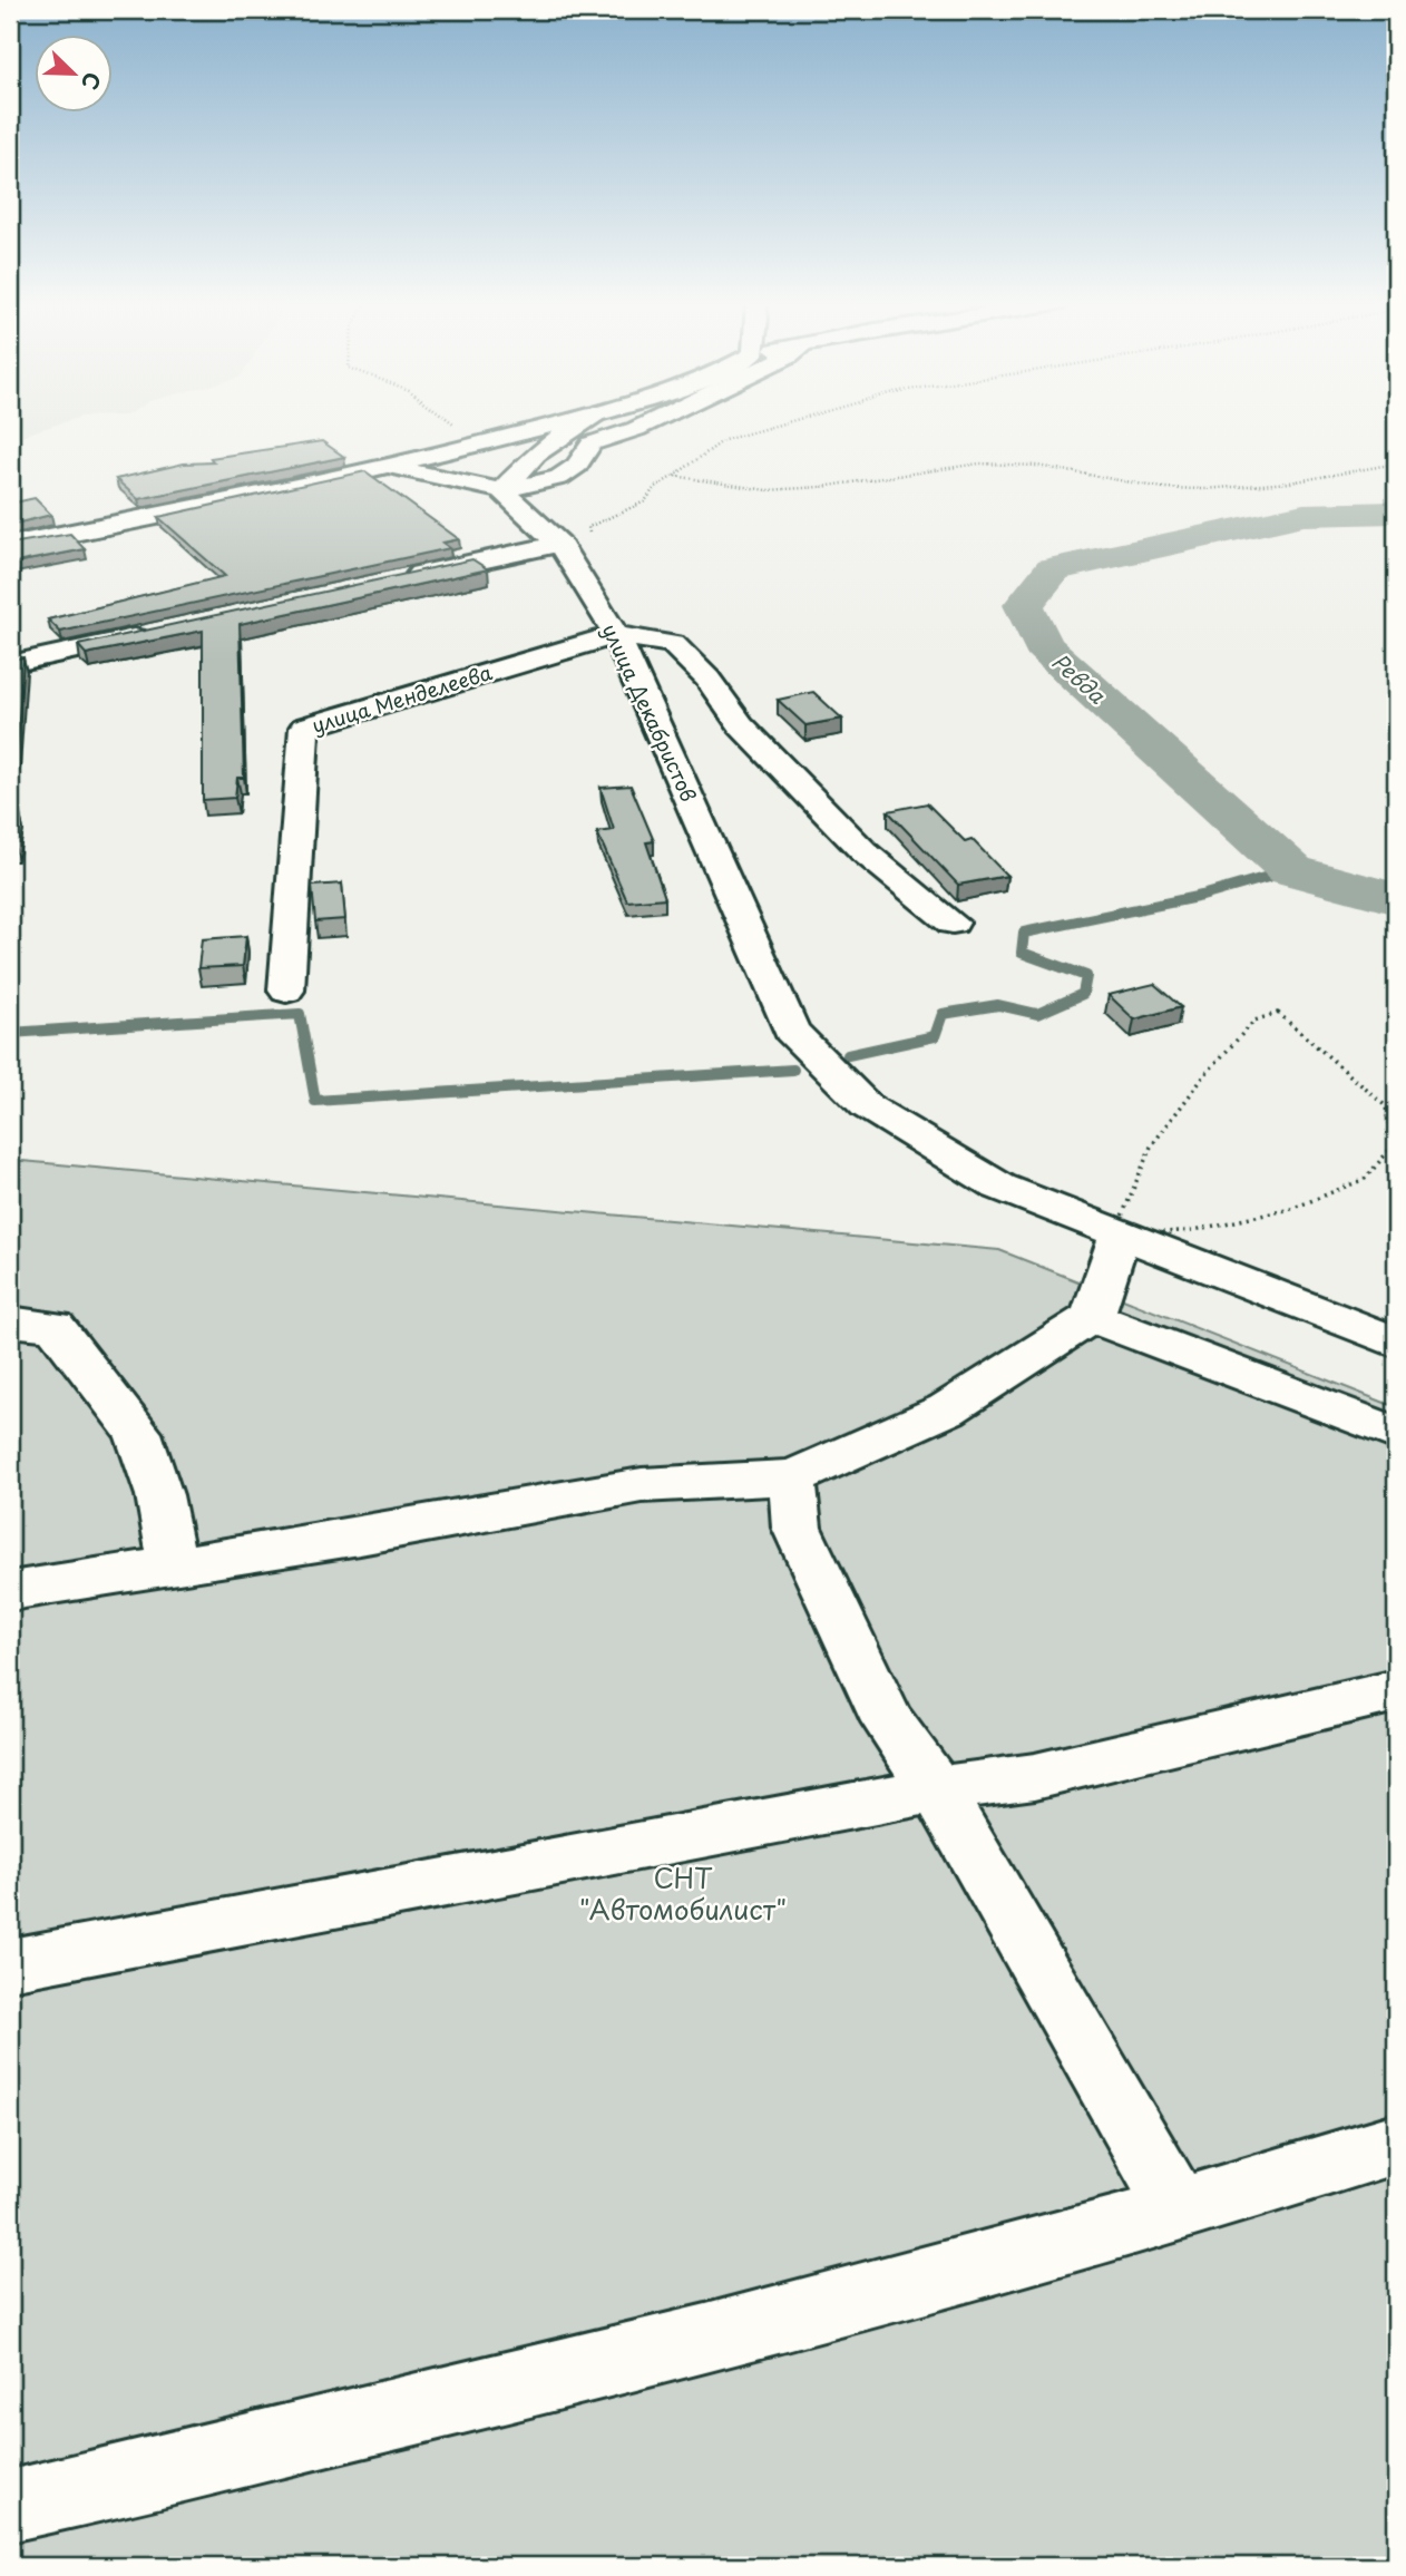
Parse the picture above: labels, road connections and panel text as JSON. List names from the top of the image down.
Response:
{
  "streets": {
    "street": ["улица Менделеева", "улица Декабристов"]
  },
  "crossings": [
    ["улица Менделеева", "улица Декабристов"]
  ],
  "water": ["Ревда"],
  "parks": ["СНТ \"Автомобилист\""],
  "north": "bottom right"
}
